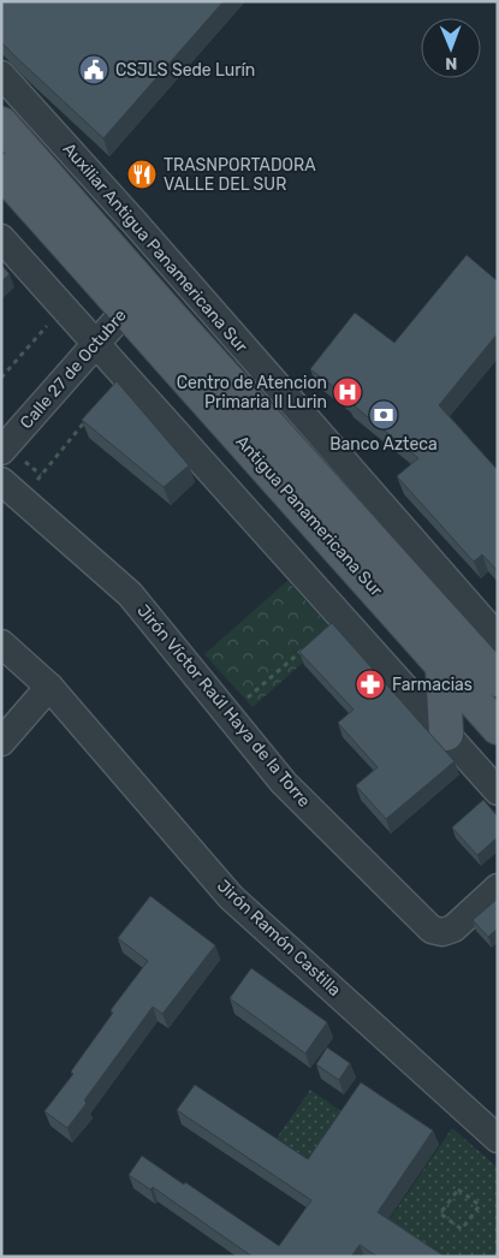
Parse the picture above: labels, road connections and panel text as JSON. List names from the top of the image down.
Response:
{
  "streets": {
    "main road": ["Antigua Panamericana Sur"],
    "street": [
      "Auxiliar Antigua Panamericana Sur",
      "Calle 27 de Octubre",
      "Jirón Víctor Raúl Haya de la Torre",
      "Jirón Ramón Castilla"
    ]
  },
  "crossings": [
    ["Calle 27 de Octubre", "Antigua Panamericana Sur"]
  ],
  "places": {
    "public building": ["CSJLS Sede Lurín"],
    "restaurant": ["TRASNPORTADORA VALLE DEL SUR"],
    "hospital": ["Centro de Atencion Primaria II Lurin"],
    "bank": ["Banco Azteca"],
    "pharmacy": ["Farmacias"]
  },
  "north": "bottom"
}
